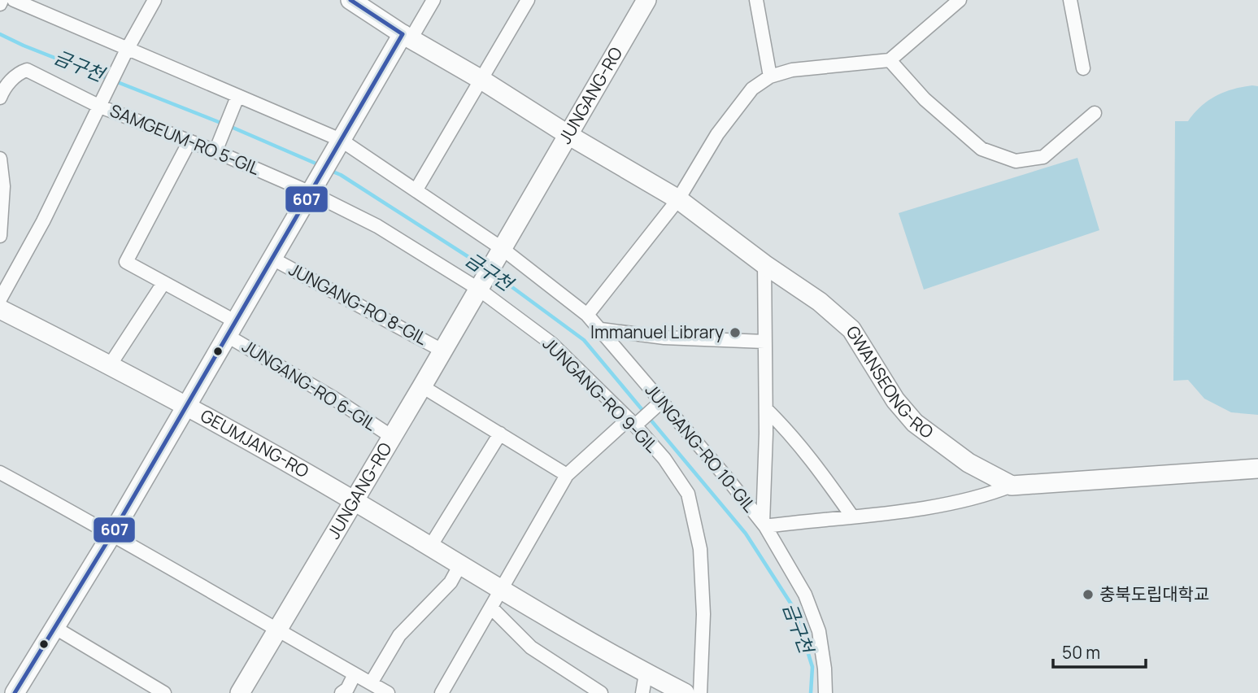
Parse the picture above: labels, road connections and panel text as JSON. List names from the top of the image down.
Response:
{
  "streets": {
    "street": [
      "JUNGANG-RO",
      "SAMGEUM-RO 5-GIL",
      "JUNGANG-RO 8-GIL",
      "GWANSEONG-RO",
      "JUNGANG-RO 6-GIL",
      "JUNGANG-RO 9-GIL",
      "GEUMJANG-RO",
      "JUNGANG-RO 10-GIL"
    ]
  },
  "crossings": [
    ["JUNGANG-RO", "JUNGANG-RO 8-GIL"],
    ["JUNGANG-RO", "GWANSEONG-RO"],
    ["JUNGANG-RO", "JUNGANG-RO 6-GIL"],
    ["JUNGANG-RO", "JUNGANG-RO 9-GIL"],
    ["JUNGANG-RO", "GEUMJANG-RO"],
    ["JUNGANG-RO", "JUNGANG-RO 10-GIL"],
    ["SAMGEUM-RO 5-GIL", "JUNGANG-RO 6-GIL"]
  ],
  "water": ["금구천"],
  "places": ["Immanuel Library", "충북도립대학교"],
  "lines": ["transit line 607"],
  "scale_bar": "50 m"
}
